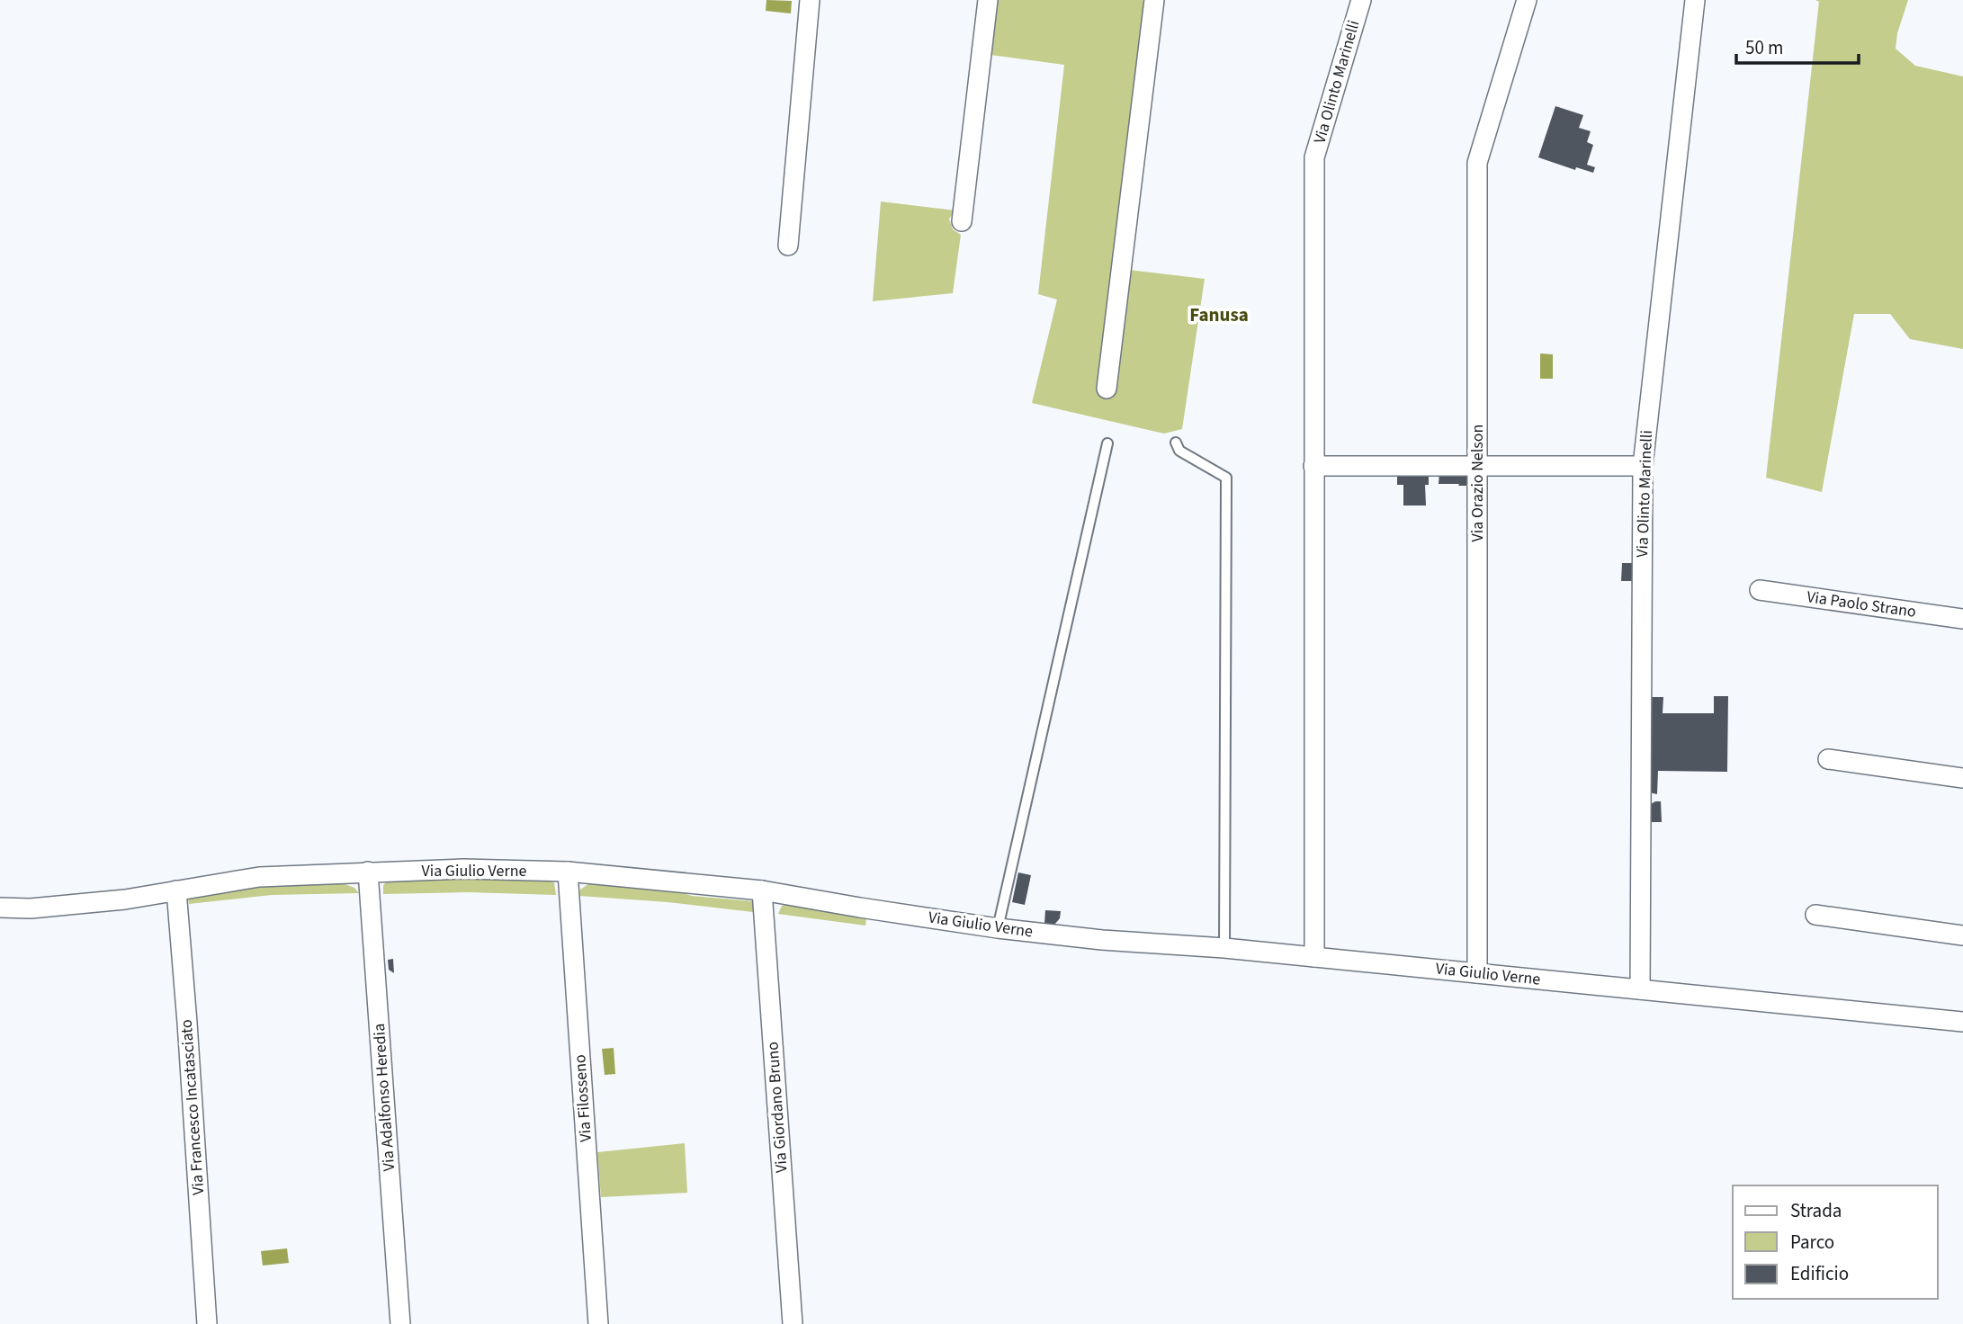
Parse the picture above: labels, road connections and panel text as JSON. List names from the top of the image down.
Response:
{
  "streets": {
    "street": [
      "Via Olinto Marinelli",
      "Via Orazio Nelson",
      "Via Paolo Strano",
      "Via Giulio Verne",
      "Via Adalfonso Heredia",
      "Via Filosseno",
      "Via Francesco Incatasciato",
      "Via Giordano Bruno"
    ]
  },
  "crossings": [
    ["Via Olinto Marinelli", "Via Giulio Verne"],
    ["Via Orazio Nelson", "Via Giulio Verne"],
    ["Via Giulio Verne", "Via Adalfonso Heredia"],
    ["Via Giulio Verne", "Via Filosseno"],
    ["Via Giulio Verne", "Via Francesco Incatasciato"],
    ["Via Giulio Verne", "Via Giordano Bruno"]
  ],
  "districts": ["Fanusa"],
  "legend": ["Strada", "Parco", "Edificio"],
  "scale_bar": "50 m"
}
